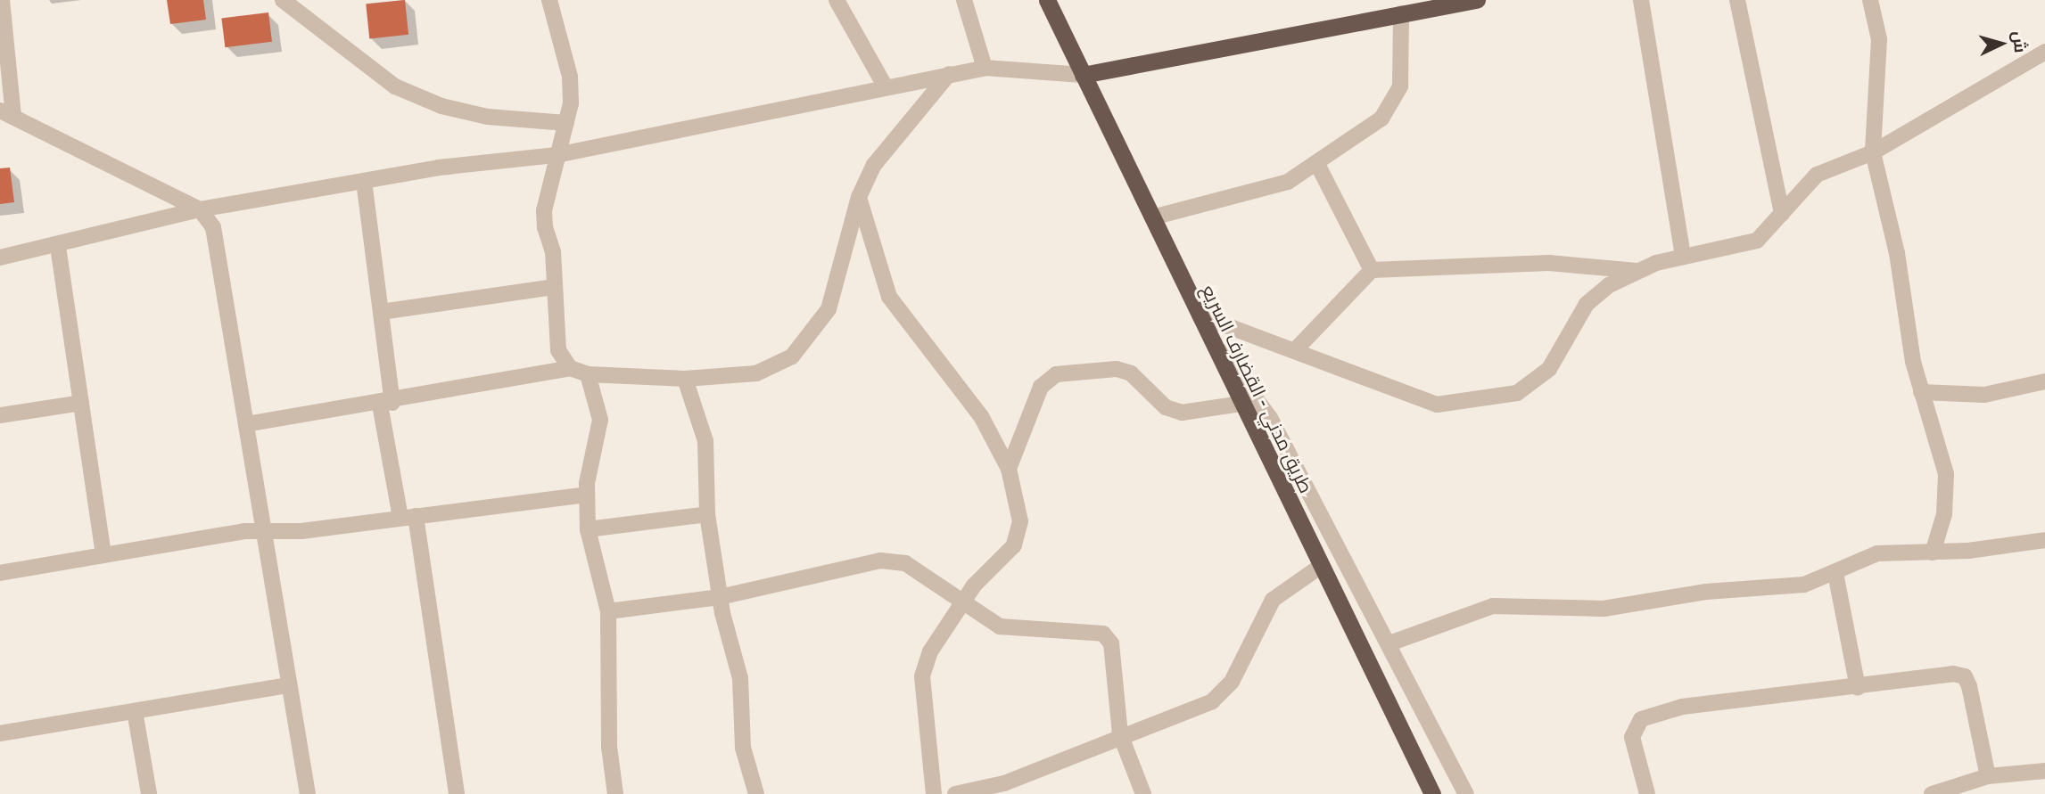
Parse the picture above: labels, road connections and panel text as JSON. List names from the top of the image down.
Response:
{
  "streets": {
    "highway": ["طريق مدني - القضارف السريع"]
  },
  "north": "right"
}
